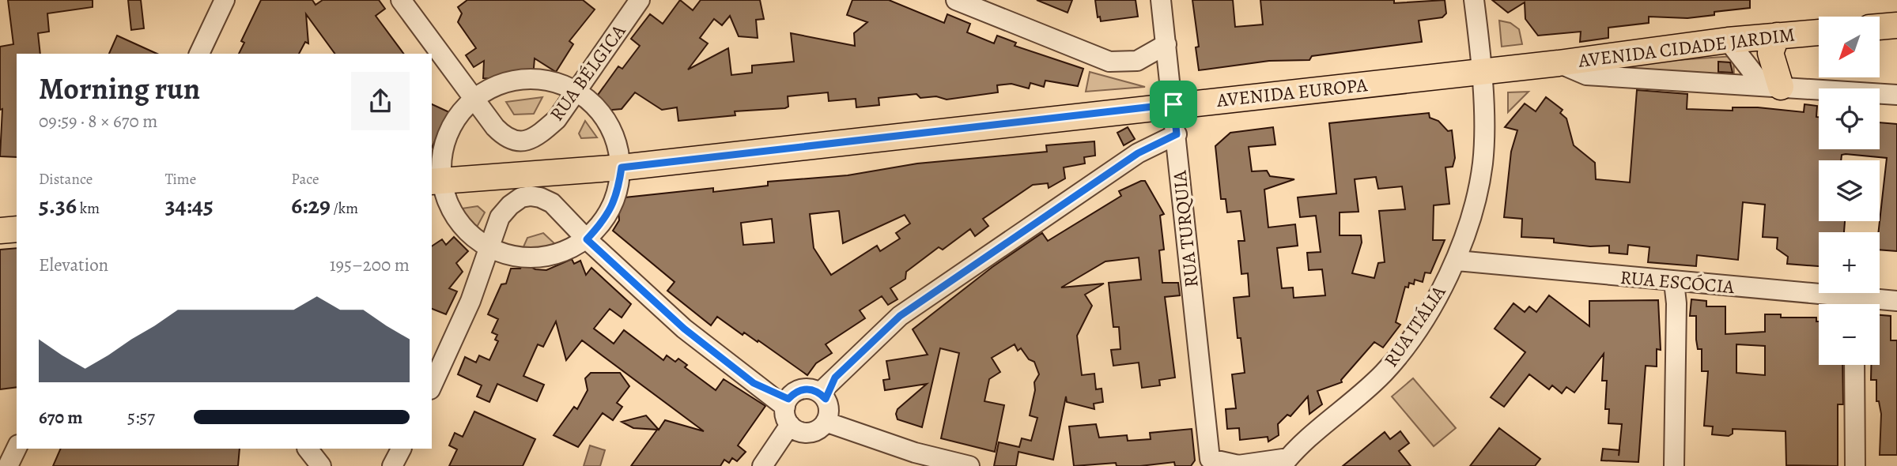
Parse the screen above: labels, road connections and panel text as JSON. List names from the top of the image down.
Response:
{
  "streets": {
    "main road": ["AVENIDA CIDADE JARDIM", "AVENIDA EUROPA"],
    "street": [
      "RUA BÉLGICA",
      "RUA TURQUIA",
      "RUA ESCÓCIA",
      "RUA ITÁLIA"
    ]
  },
  "crossings": [
    ["AVENIDA CIDADE JARDIM", "AVENIDA EUROPA"],
    ["AVENIDA EUROPA", "RUA TURQUIA"],
    ["AVENIDA EUROPA", "RUA ITÁLIA"],
    ["RUA TURQUIA", "RUA ITÁLIA"],
    ["RUA ESCÓCIA", "RUA ITÁLIA"]
  ],
  "north": "bottom left",
  "page": {
    "map_buttons": ["+", "−"],
    "heading": ["Morning run", "09:59 · 8 × 670 m"],
    "stats": [
      ["Distance", "5.36 km"],
      ["Time", "34:45"],
      ["Pace", "6:29 /km"]
    ],
    "chart": ["Elevation", "195–200 m"],
    "list": [
      {
        "name": "670 m",
        "note": "5:57"
      }
    ]
  }
}
